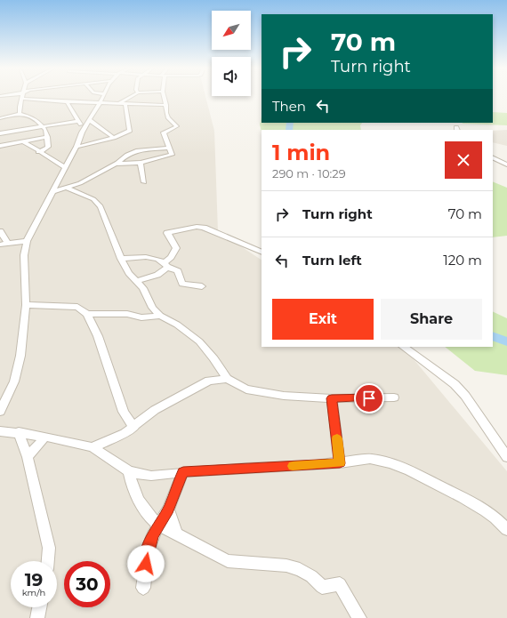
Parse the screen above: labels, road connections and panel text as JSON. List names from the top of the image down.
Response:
{
  "north": "bottom left",
  "page": {
    "turn": ["70 m", "Turn right"],
    "then": "Then",
    "heading": ["1 min", "290 m · 10:29"],
    "list": [
      {
        "name": "Turn right",
        "value": "70 m"
      },
      {
        "name": "Turn left",
        "value": "120 m"
      }
    ],
    "buttons": ["Exit", "Share"],
    "speed": "19 km/h",
    "limit": "30"
  }
}
